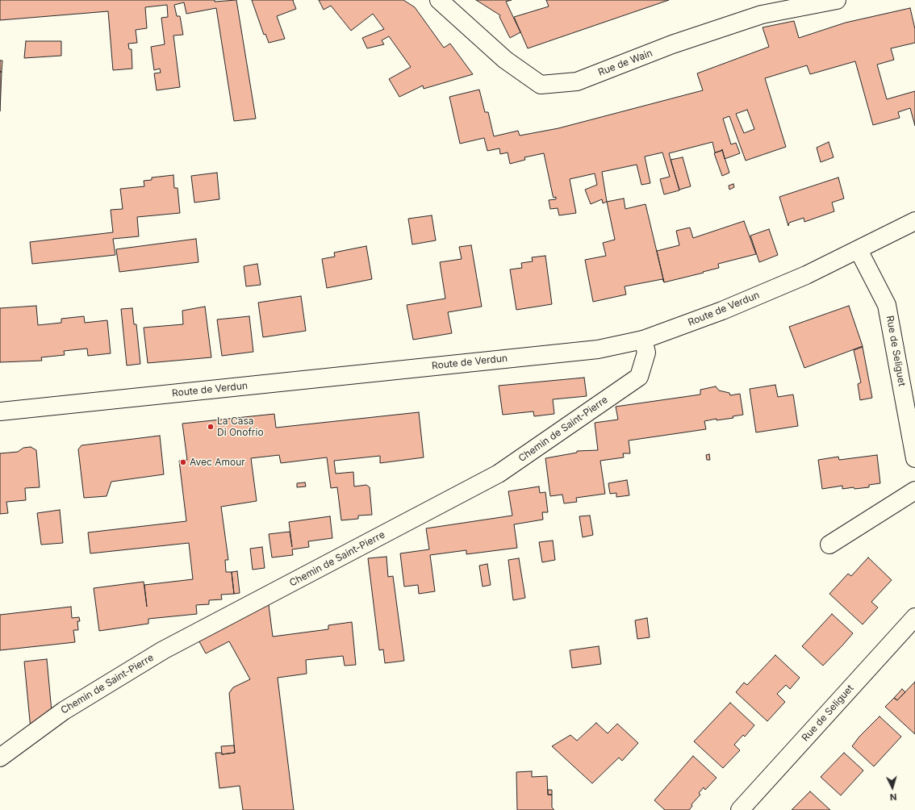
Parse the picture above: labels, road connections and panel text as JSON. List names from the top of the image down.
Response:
{
  "streets": {
    "street": [
      "Rue de Wain",
      "Route de Verdun",
      "Rue de Seliguet",
      "Chemin de Saint-Pierre"
    ]
  },
  "crossings": [
    ["Route de Verdun", "Rue de Seliguet"],
    ["Route de Verdun", "Chemin de Saint-Pierre"]
  ],
  "places": ["La Casa Di Onofrio", "Avec Amour"],
  "north": "bottom"
}
